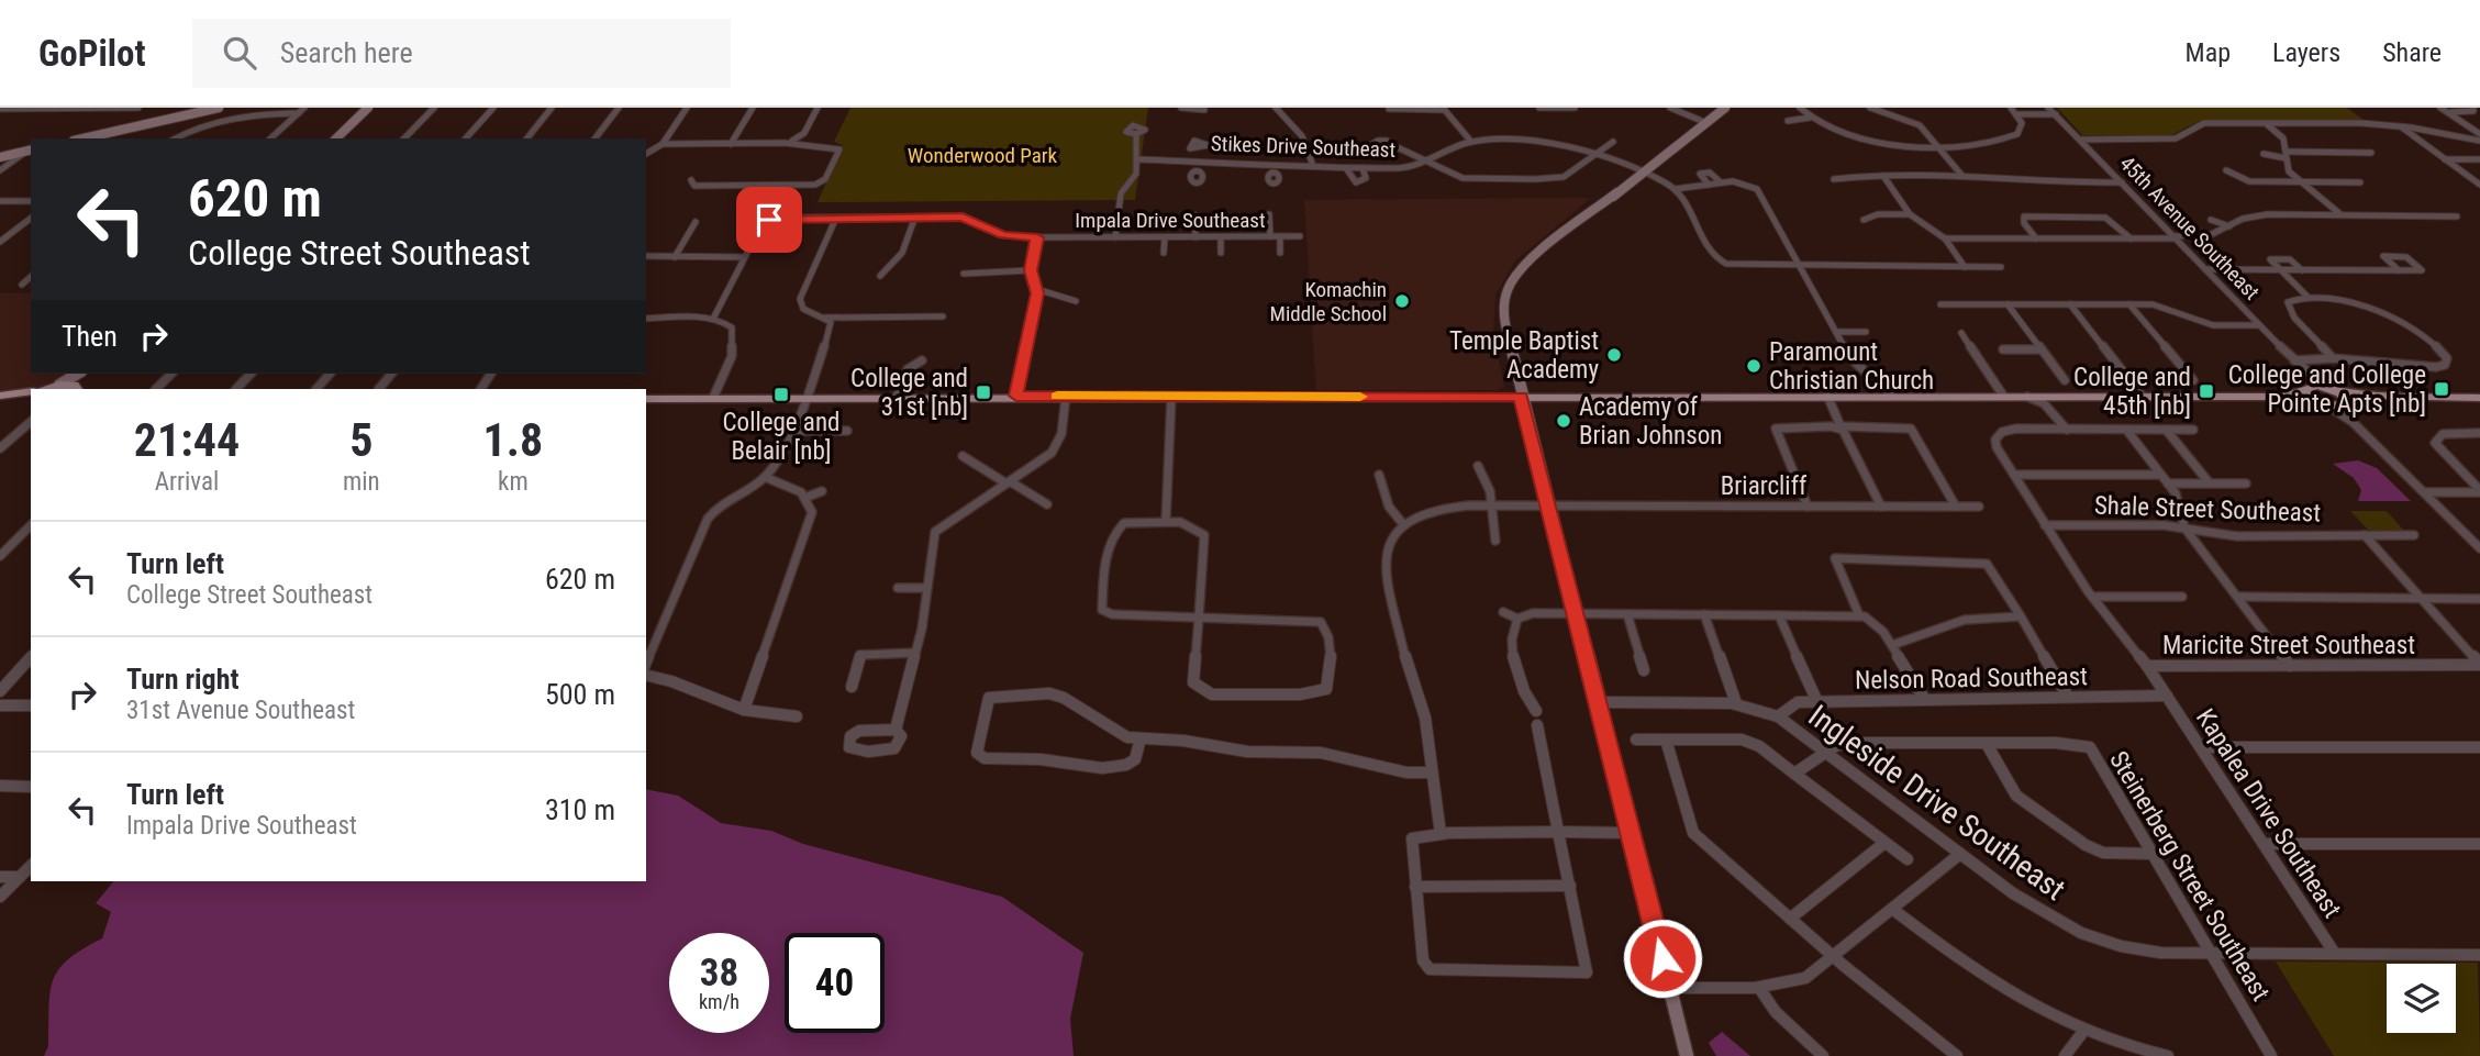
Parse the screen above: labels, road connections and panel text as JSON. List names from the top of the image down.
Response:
{
  "streets": {
    "street": [
      "Stikes Drive Southeast",
      "Impala Drive Southeast",
      "45th Avenue Southeast",
      "Briarcliff",
      "Shale Street Southeast",
      "Maricite Street Southeast",
      "Nelson Road Southeast",
      "Ingleside Drive Southeast",
      "Kapalea Drive Southeast",
      "Steinerberg Street Southeast"
    ]
  },
  "crossings": [
    ["Shale Street Southeast", "Maricite Street Southeast"],
    ["Maricite Street Southeast", "Kapalea Drive Southeast"],
    ["Nelson Road Southeast", "Ingleside Drive Southeast"],
    ["Nelson Road Southeast", "Kapalea Drive Southeast"],
    ["Ingleside Drive Southeast", "Kapalea Drive Southeast"],
    ["Ingleside Drive Southeast", "Steinerberg Street Southeast"]
  ],
  "parks": ["Wonderwood Park"],
  "places": {
    "other": [
      "Komachin Middle School",
      "Temple Baptist Academy",
      "Paramount Christian Church",
      "Academy of Brian Johnson"
    ],
    "transit": [
      "College and College Pointe Apts [nb]",
      "College and 45th [nb]",
      "College and 31st [nb]",
      "College and Belair [nb]"
    ]
  },
  "page": {
    "header": "GoPilot",
    "search": "Search here",
    "nav": ["Map", "Layers", "Share"],
    "turn": ["620 m", "College Street Southeast"],
    "then": "Then",
    "eta": [
      "21:44",
      "Arrival",
      "5",
      "min",
      "1.8",
      "km"
    ],
    "list": [
      {
        "name": "Turn left",
        "note": "College Street Southeast",
        "value": "620 m"
      },
      {
        "name": "Turn right",
        "note": "31st Avenue Southeast",
        "value": "500 m"
      },
      {
        "name": "Turn left",
        "note": "Impala Drive Southeast",
        "value": "310 m"
      }
    ],
    "speed": "38 km/h",
    "limit": "40"
  }
}
